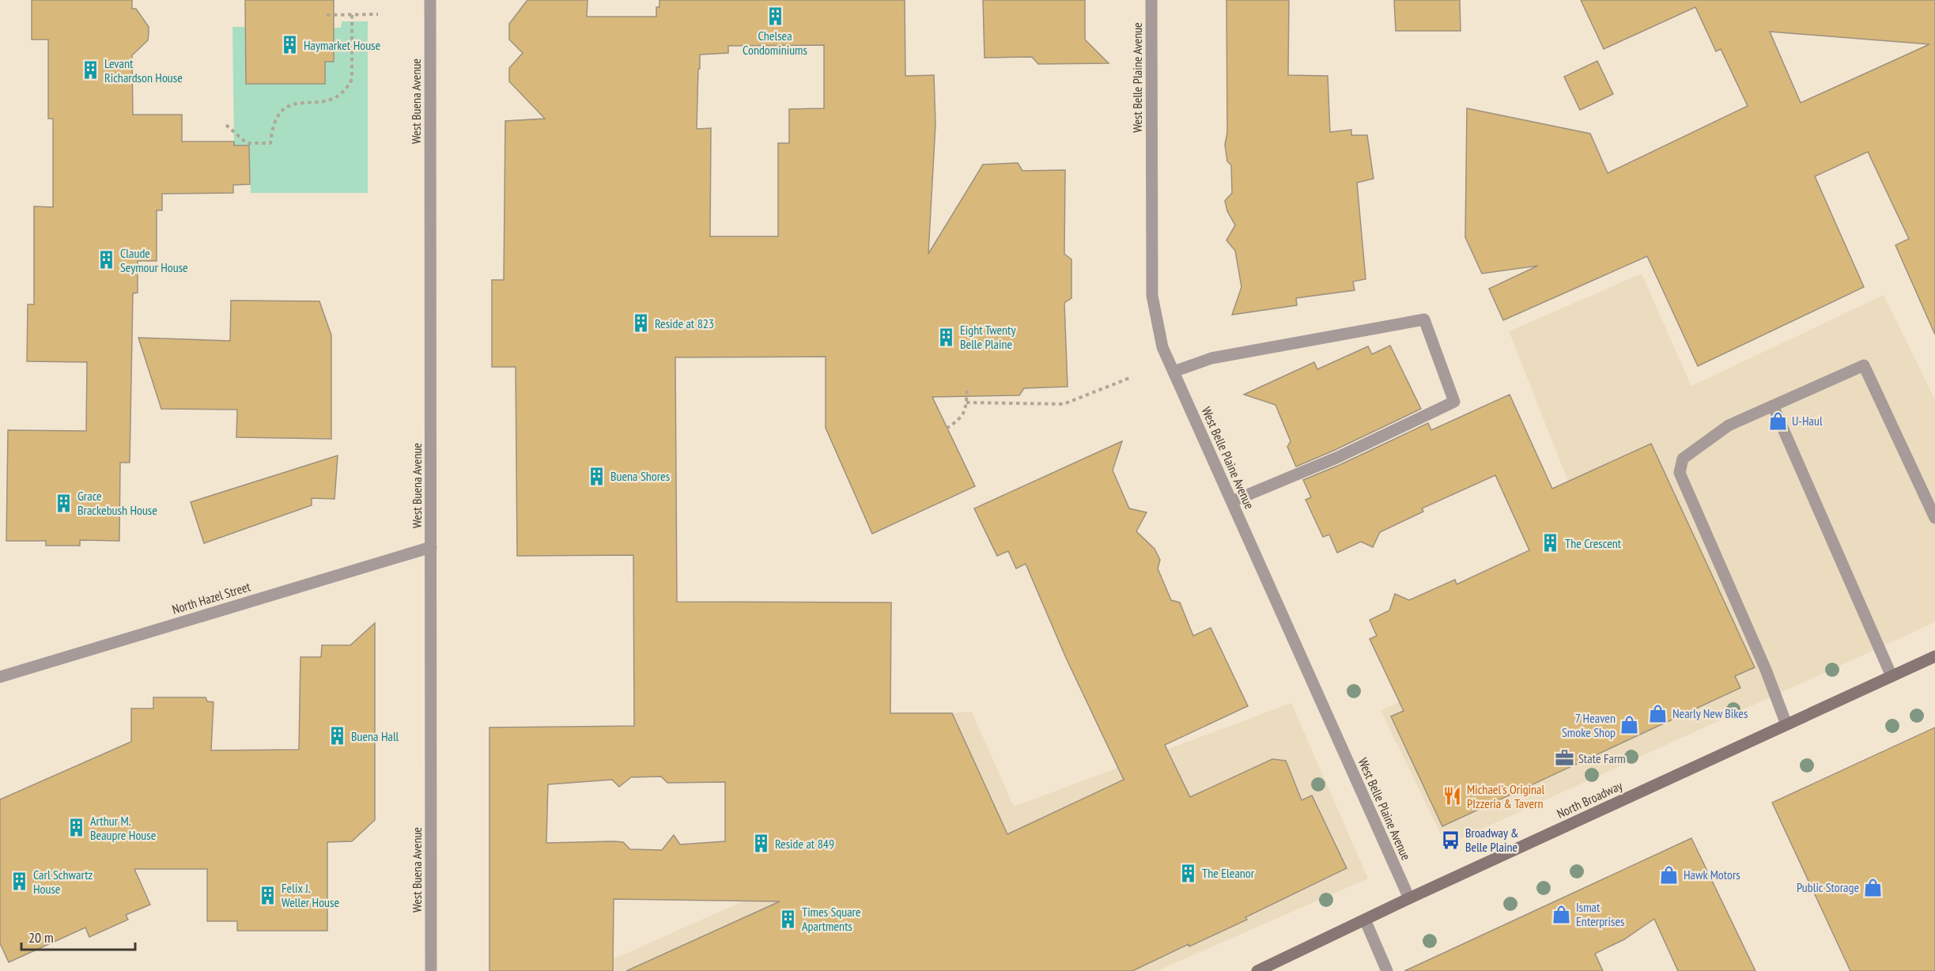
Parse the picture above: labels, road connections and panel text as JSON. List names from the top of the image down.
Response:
{
  "streets": {
    "main road": ["North Broadway"],
    "street": ["West Belle Plaine Avenue", "West Buena Avenue", "North Hazel Street"]
  },
  "crossings": [
    ["West Belle Plaine Avenue", "North Broadway"],
    ["West Buena Avenue", "North Hazel Street"]
  ],
  "places": {
    "building": [
      "Chelsea Condominiums",
      "Haymarket House",
      "Levant Richardson House",
      "Claude Seymour House",
      "Reside at 823",
      "Eight Twenty Belle Plaine",
      "Buena Shores",
      "Grace Brackebush House",
      "The Crescent",
      "Buena Hall",
      "Arthur M. Beaupre House",
      "Reside at 849",
      "The Eleanor",
      "Carl Schwartz House",
      "Felix J. Weller House",
      "Times Square Apartments"
    ],
    "shop": [
      "U-Haul",
      "Nearly New Bikes",
      "7 Heaven Smoke Shop",
      "Hawk Motors",
      "Public Storage",
      "Ismat Enterprises"
    ],
    "office": ["State Farm"],
    "restaurant": ["Michael's Original PIzzeria & Tavern"],
    "bus stop": ["Broadway & Belle Plaine"]
  },
  "scale_bar": "20 m"
}
